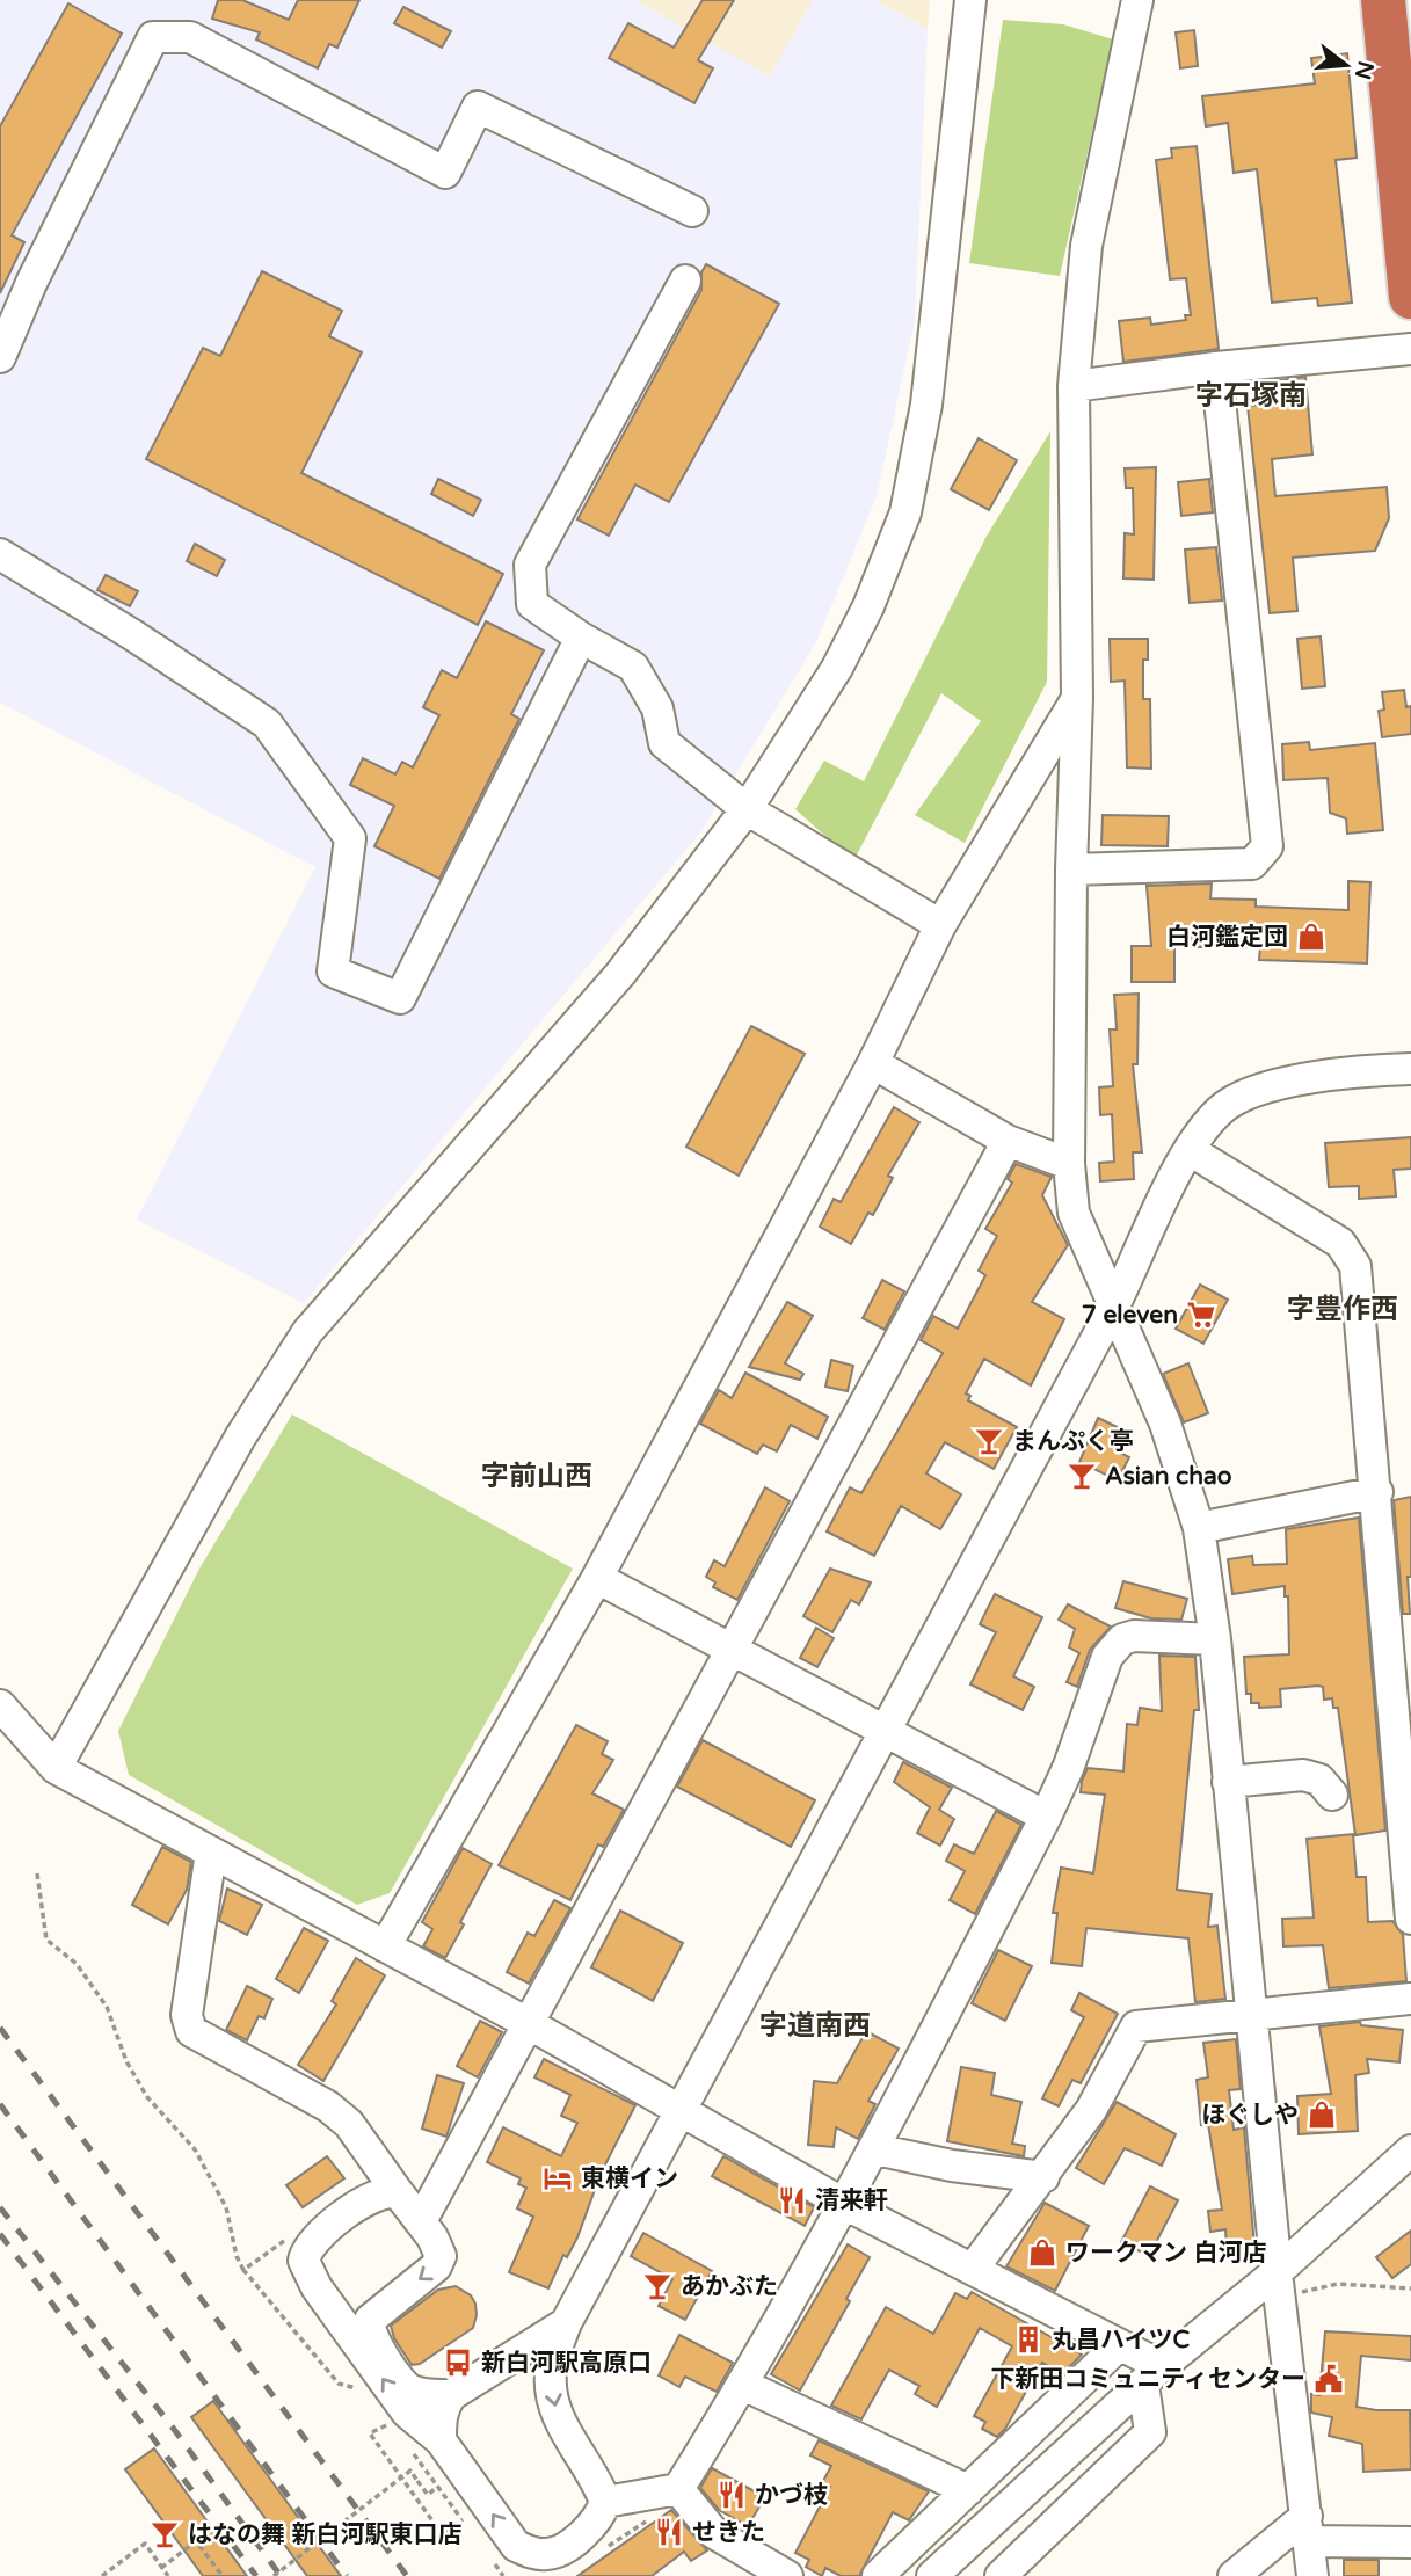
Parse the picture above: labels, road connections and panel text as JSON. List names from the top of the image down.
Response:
{
  "districts": [
    "字石塚南",
    "字豊作西",
    "字前山西",
    "字道南西"
  ],
  "places": {
    "shop": ["白河鑑定団", "ほぐしや", "ワークマン 白河店"],
    "supermarket": ["7 eleven"],
    "bar": [
      "まんぷく亭",
      "Asian chao",
      "あかぶた",
      "はなの舞 新白河駅東口店"
    ],
    "hotel": ["東横イン"],
    "restaurant": ["清来軒", "かづ枝", "せきた"],
    "building": ["丸昌ハイツC"],
    "bus stop": ["新白河駅高原口"],
    "public building": ["下新田コミュニティセンター"]
  },
  "north": "right"
}
